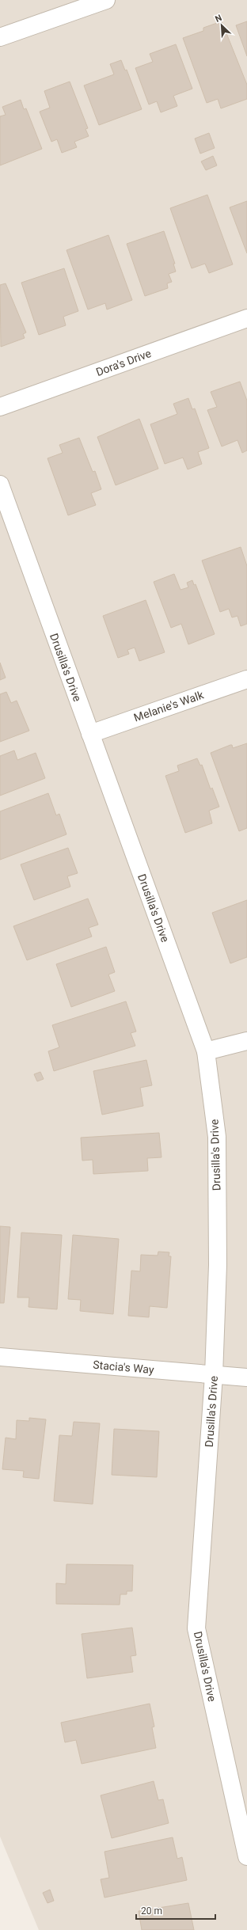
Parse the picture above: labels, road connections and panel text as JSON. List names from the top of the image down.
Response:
{
  "streets": {
    "street": [
      "Dora's Drive",
      "Drusilla's Drive",
      "Melanie's Walk",
      "Stacia's Way"
    ]
  },
  "crossings": [
    ["Drusilla's Drive", "Melanie's Walk"],
    ["Drusilla's Drive", "Stacia's Way"]
  ],
  "scale_bar": "20 m",
  "north": "top left"
}
